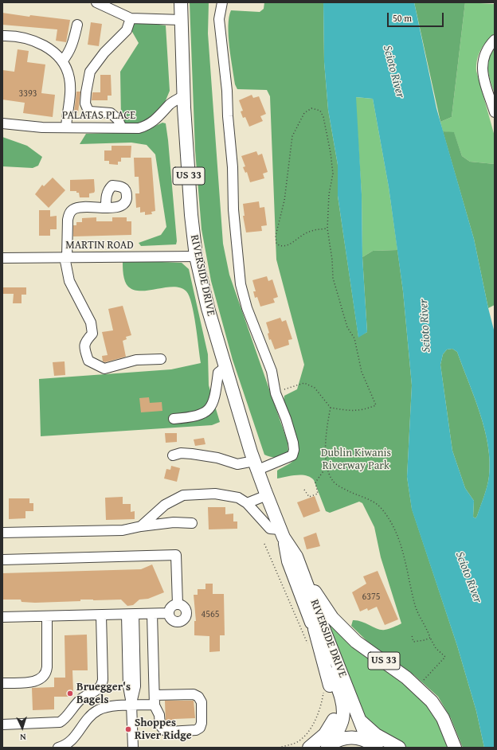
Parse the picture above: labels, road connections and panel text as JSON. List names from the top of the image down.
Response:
{
  "streets": {
    "main road": ["US 33", "RIVERSIDE DRIVE"],
    "street": ["PALATAS PLACE", "MARTIN ROAD"]
  },
  "crossings": [
    ["PALATAS PLACE", "RIVERSIDE DRIVE"],
    ["US 33", "RIVERSIDE DRIVE"],
    ["MARTIN ROAD", "RIVERSIDE DRIVE"]
  ],
  "water": ["Scioto River"],
  "parks": ["Dublin Kiwanis Riverway Park"],
  "places": ["Bruegger's Bagels", "Shoppes River Ridge"],
  "house_numbers": ["3393", "6375", "4565"],
  "scale_bar": "50 m",
  "north": "bottom"
}
